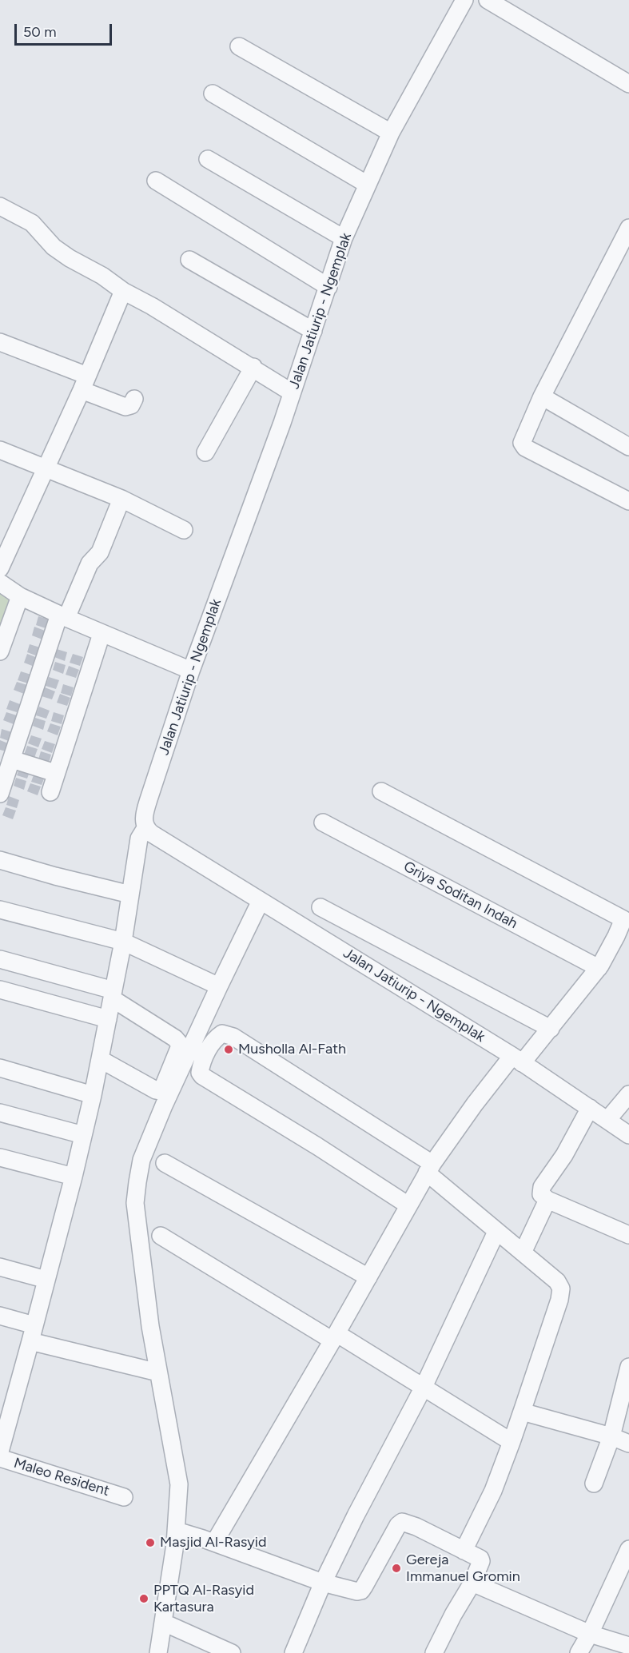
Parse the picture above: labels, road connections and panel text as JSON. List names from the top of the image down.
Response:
{
  "streets": {
    "street": ["Jalan Jatiurip - Ngemplak", "Griya Soditan Indah", "Maleo Resident"]
  },
  "places": [
    "Musholla Al-Fath",
    "Masjid Al-Rasyid",
    "Gereja Immanuel Gromin",
    "PPTQ Al-Rasyid Kartasura"
  ],
  "scale_bar": "50 m"
}
